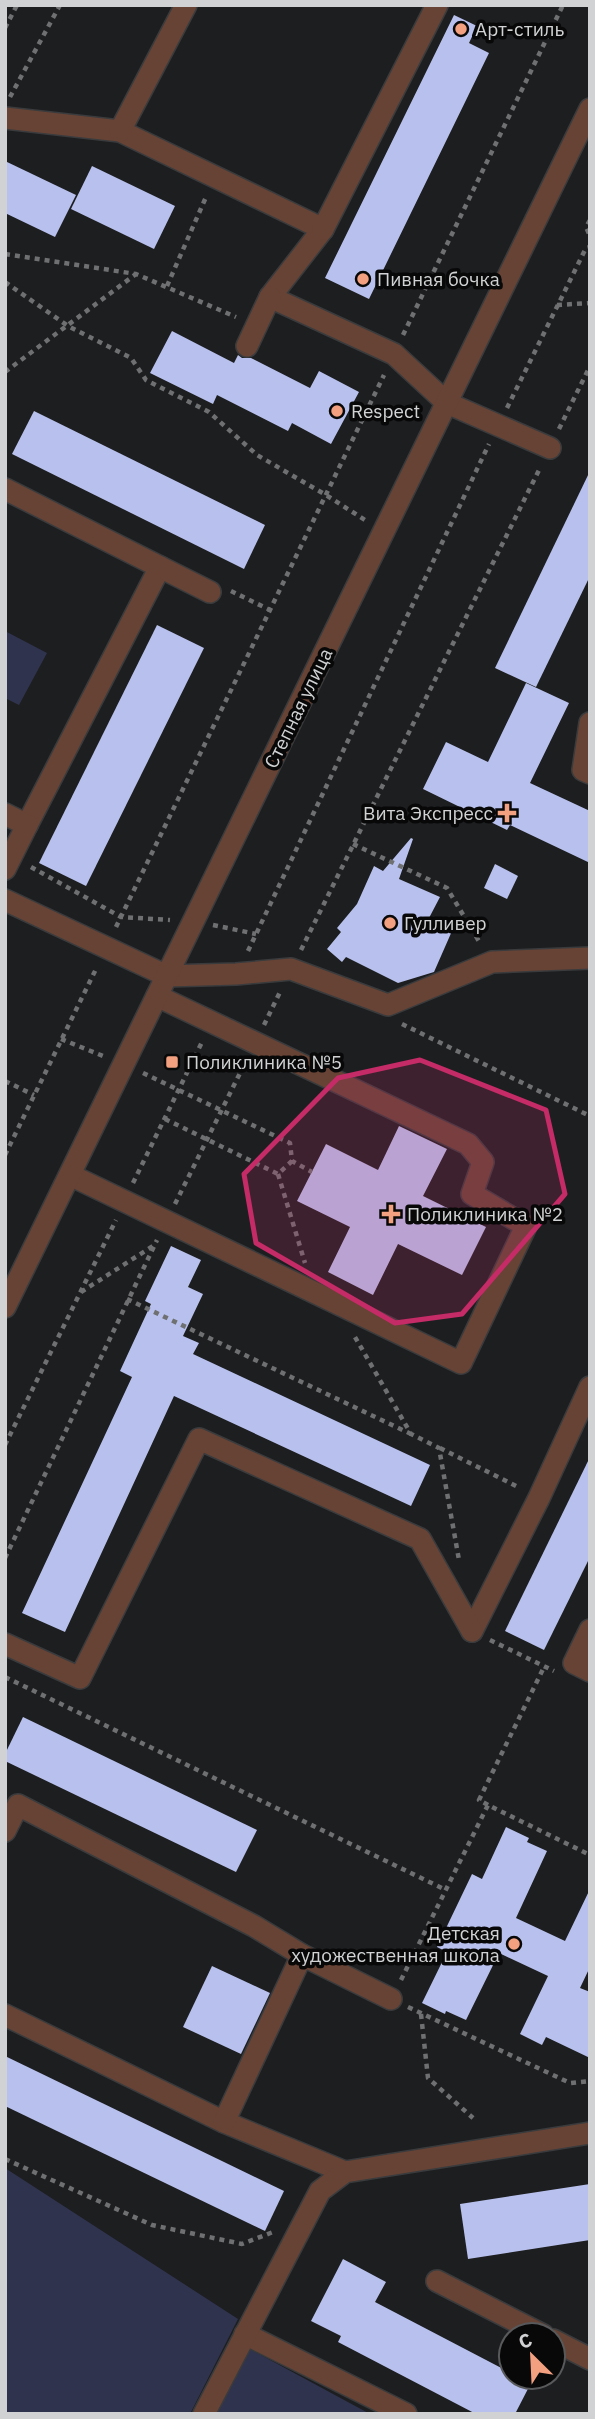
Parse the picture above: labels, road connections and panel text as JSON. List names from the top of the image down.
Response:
{
  "streets": {
    "street": ["Степная улица"]
  },
  "places": {
    "other": [
      "Арт-стиль",
      "Пивная бочка",
      "Respect",
      "Гулливер",
      "Детская художественная школа"
    ],
    "health": ["Вита Экспресс", "Поликлиника №2"],
    "transit": ["Поликлиника №5"]
  },
  "north": "top left"
}
